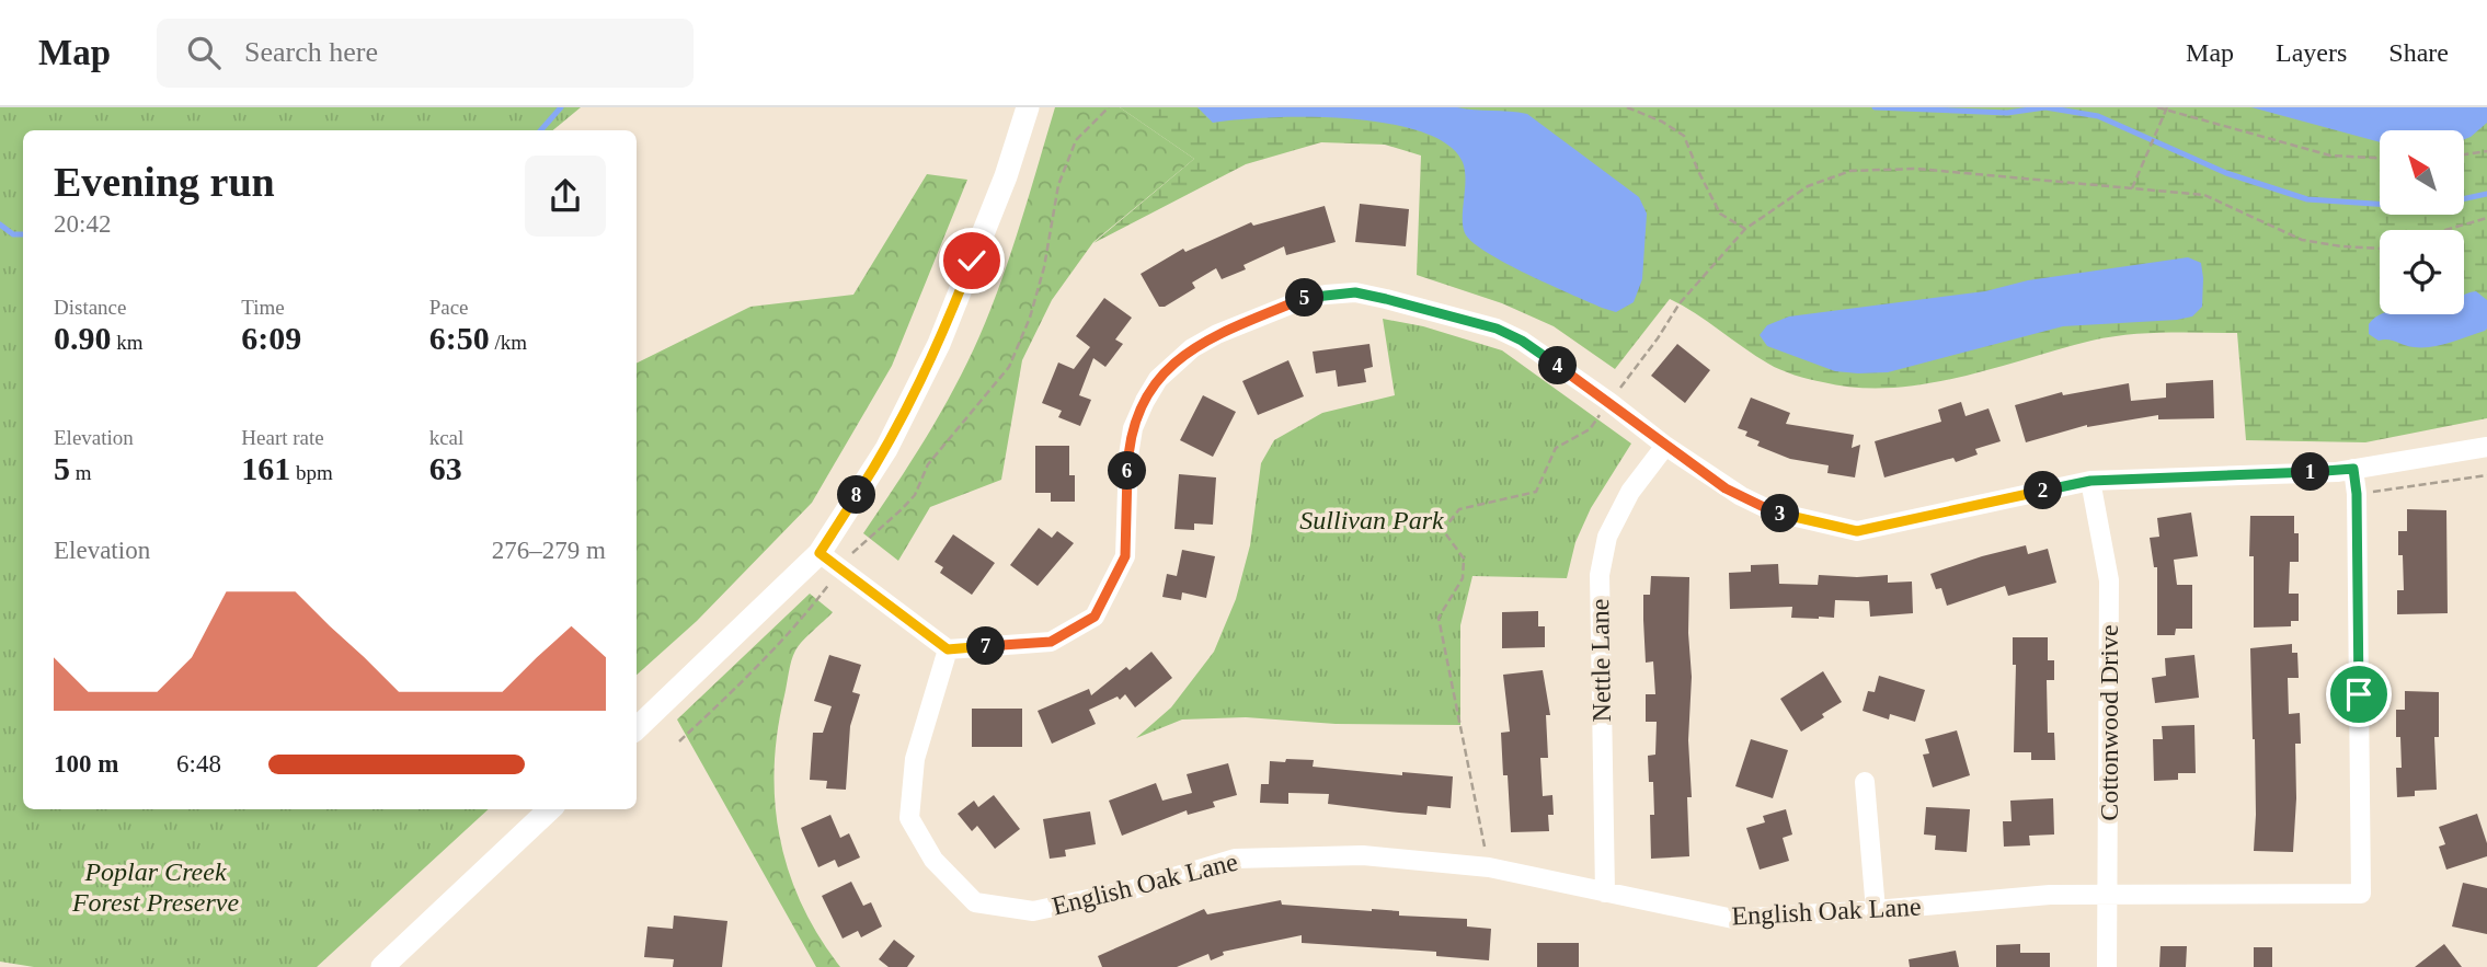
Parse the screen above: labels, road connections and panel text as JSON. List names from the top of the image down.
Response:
{
  "streets": {
    "street": ["Nettle Lane", "Cottonwood Drive", "English Oak Lane"]
  },
  "crossings": [
    ["Nettle Lane", "English Oak Lane"],
    ["Cottonwood Drive", "English Oak Lane"]
  ],
  "parks": ["Sullivan Park", "Poplar Creek Forest Preserve"],
  "north": "top left",
  "page": {
    "header": "Map",
    "search": "Search here",
    "nav": ["Map", "Layers", "Share"],
    "heading": ["Evening run", "20:42"],
    "stats": [
      ["Distance", "0.90 km"],
      ["Time", "6:09"],
      ["Pace", "6:50 /km"],
      ["Elevation", "5 m"],
      ["Heart rate", "161 bpm"],
      ["kcal", "63"]
    ],
    "pins": [
      "5",
      "4",
      "6",
      "1",
      "2",
      "8",
      "3",
      "7"
    ],
    "chart": ["Elevation", "276–279 m"],
    "list": [
      {
        "name": "100 m",
        "note": "6:48"
      }
    ]
  }
}
